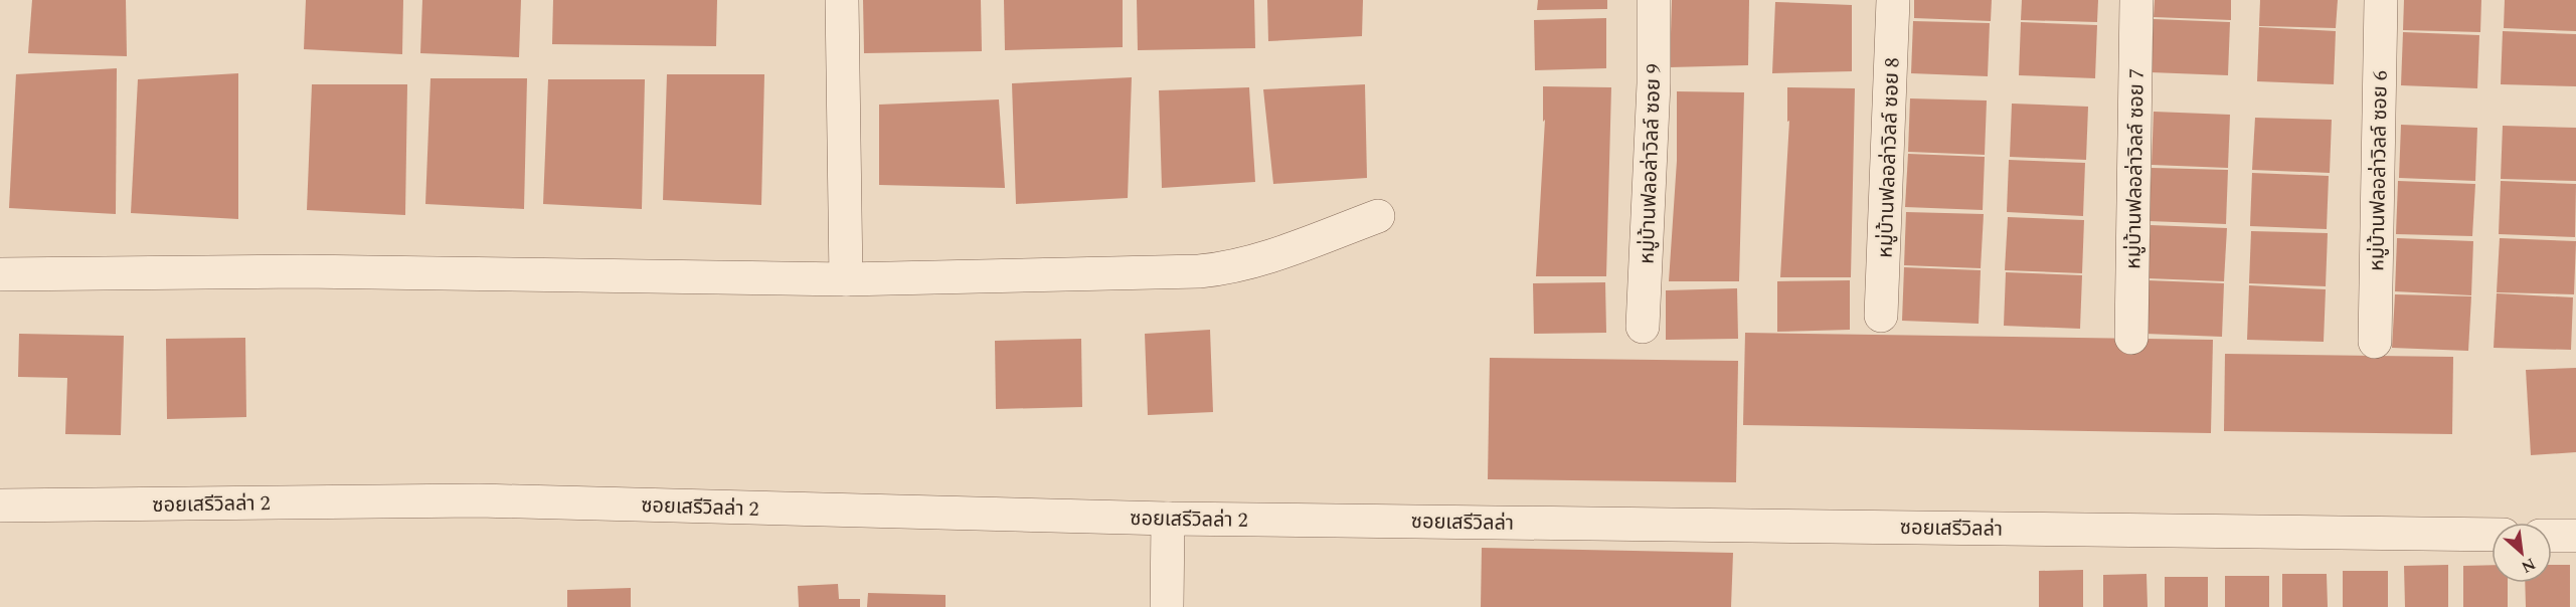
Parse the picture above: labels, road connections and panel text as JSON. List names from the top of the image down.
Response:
{
  "streets": {
    "street": [
      "หมู่บ้านฟลอล่าวิลล์ ซอย 8",
      "หมู่บ้านฟลอล่าวิลล์ ซอย 9",
      "หมู่บ้านฟลอล่าวิลล์ ซอย 7",
      "หมู่บ้านฟลอล่าวิลล์ ซอย 6",
      "ซอยเสรีวิลล่า 2",
      "ซอยเสรีวิลล่า"
    ]
  },
  "crossings": [
    ["ซอยเสรีวิลล่า 2", "ซอยเสรีวิลล่า"]
  ],
  "north": "bottom right"
}
